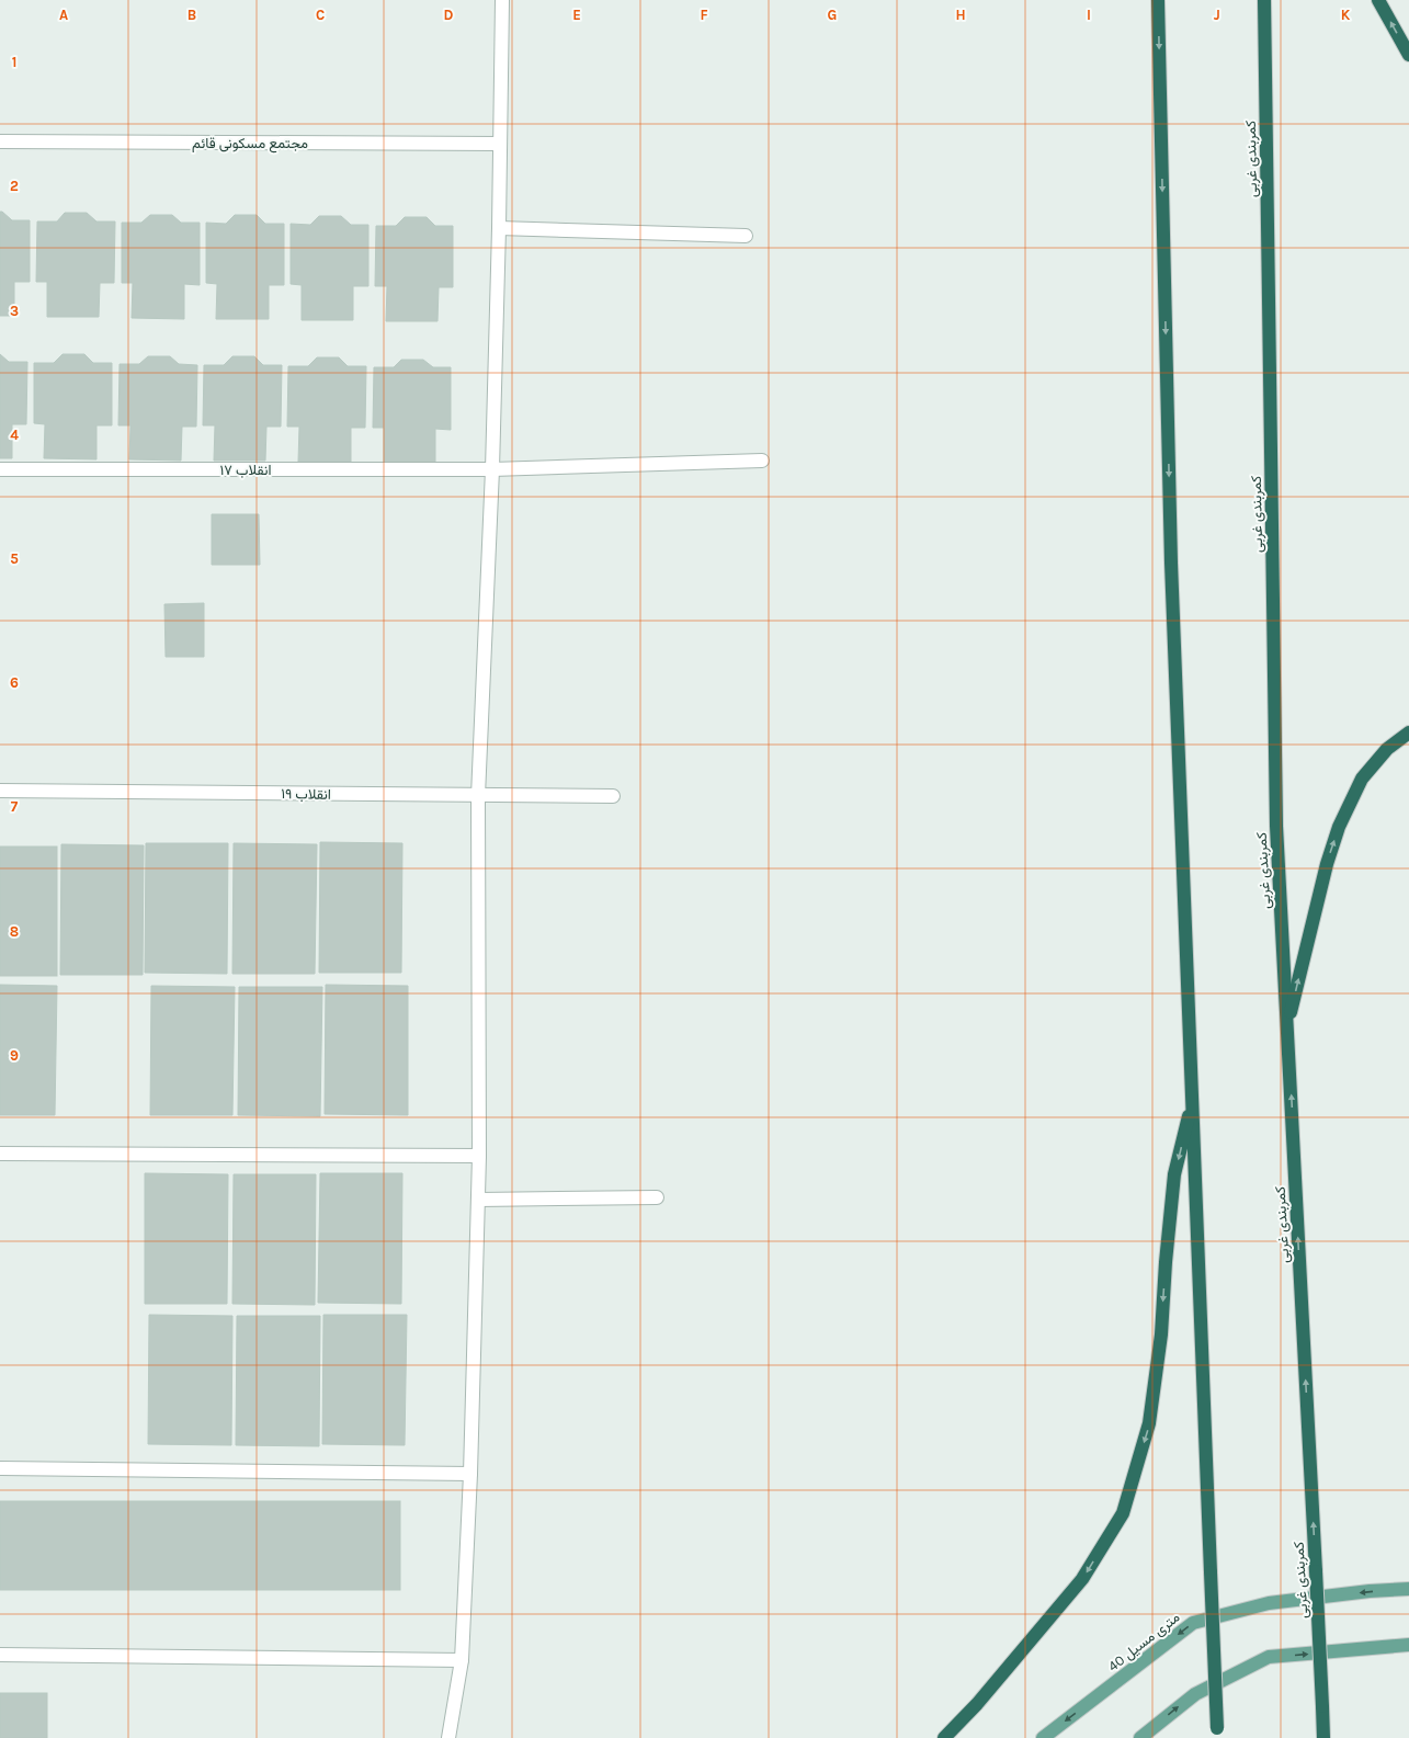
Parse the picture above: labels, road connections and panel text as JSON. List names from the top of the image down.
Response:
{
  "streets": {
    "highway": ["کمربندی غربی"],
    "main road": ["40 متری مسیل"],
    "street": ["مجتمع مسکونی قائم", "انقلاب ۱۷", "انقلاب ۱۹"]
  },
  "grid": {
    "columns": [
      "A",
      "B",
      "C",
      "D",
      "E",
      "F",
      "G",
      "H",
      "I",
      "J",
      "K"
    ],
    "rows": [
      "1",
      "2",
      "3",
      "4",
      "5",
      "6",
      "7",
      "8",
      "9"
    ]
  }
}
